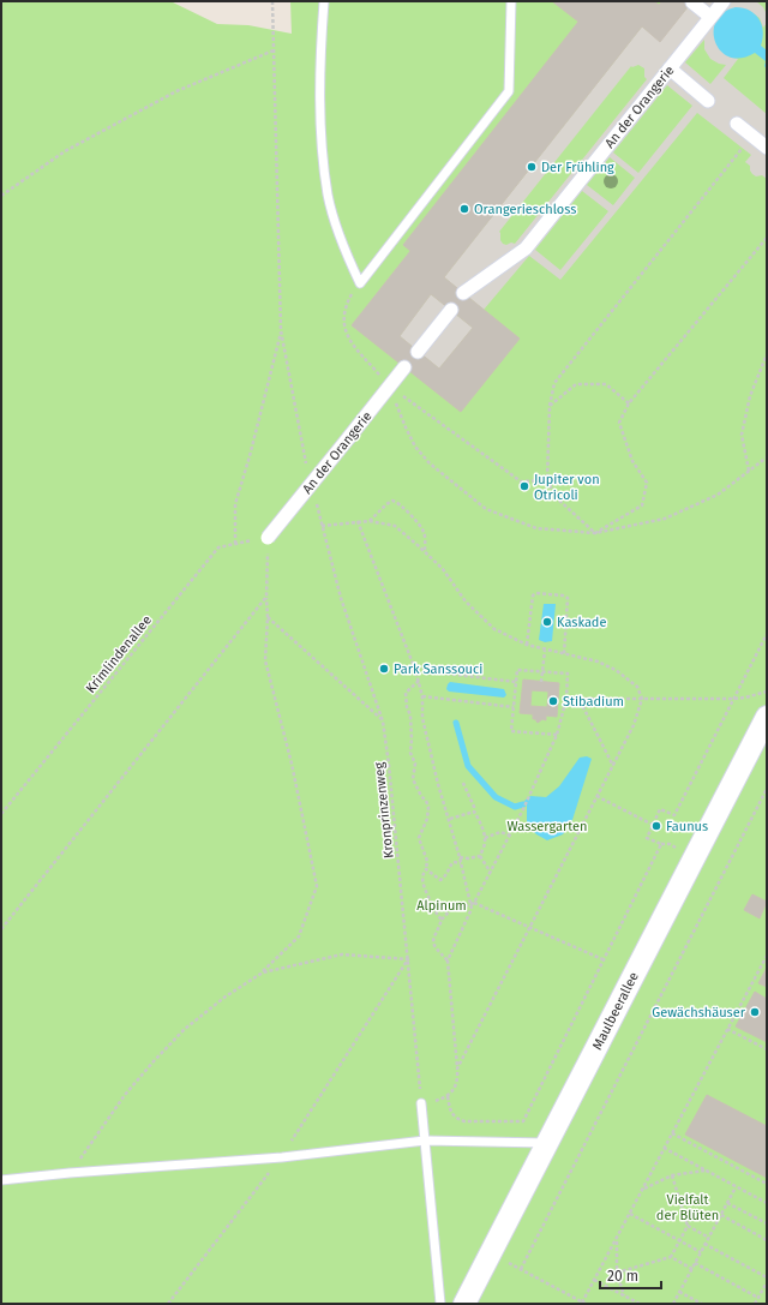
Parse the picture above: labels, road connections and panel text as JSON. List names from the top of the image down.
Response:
{
  "streets": {
    "street": ["An der Orangerie", "Maulbeerallee"],
    "path": ["Krimlindenallee", "Kronprinzenweg"]
  },
  "crossings": [
    ["An der Orangerie", "Krimlindenallee"]
  ],
  "parks": ["Wassergarten", "Alpinum", "Vielfalt der Blüten"],
  "places": [
    "Der Frühling",
    "Orangerieschloss",
    "Jupiter von Otricoli",
    "Kaskade",
    "Park Sanssouci",
    "Stibadium",
    "Faunus",
    "Gewächshäuser"
  ],
  "scale_bar": "20 m"
}
